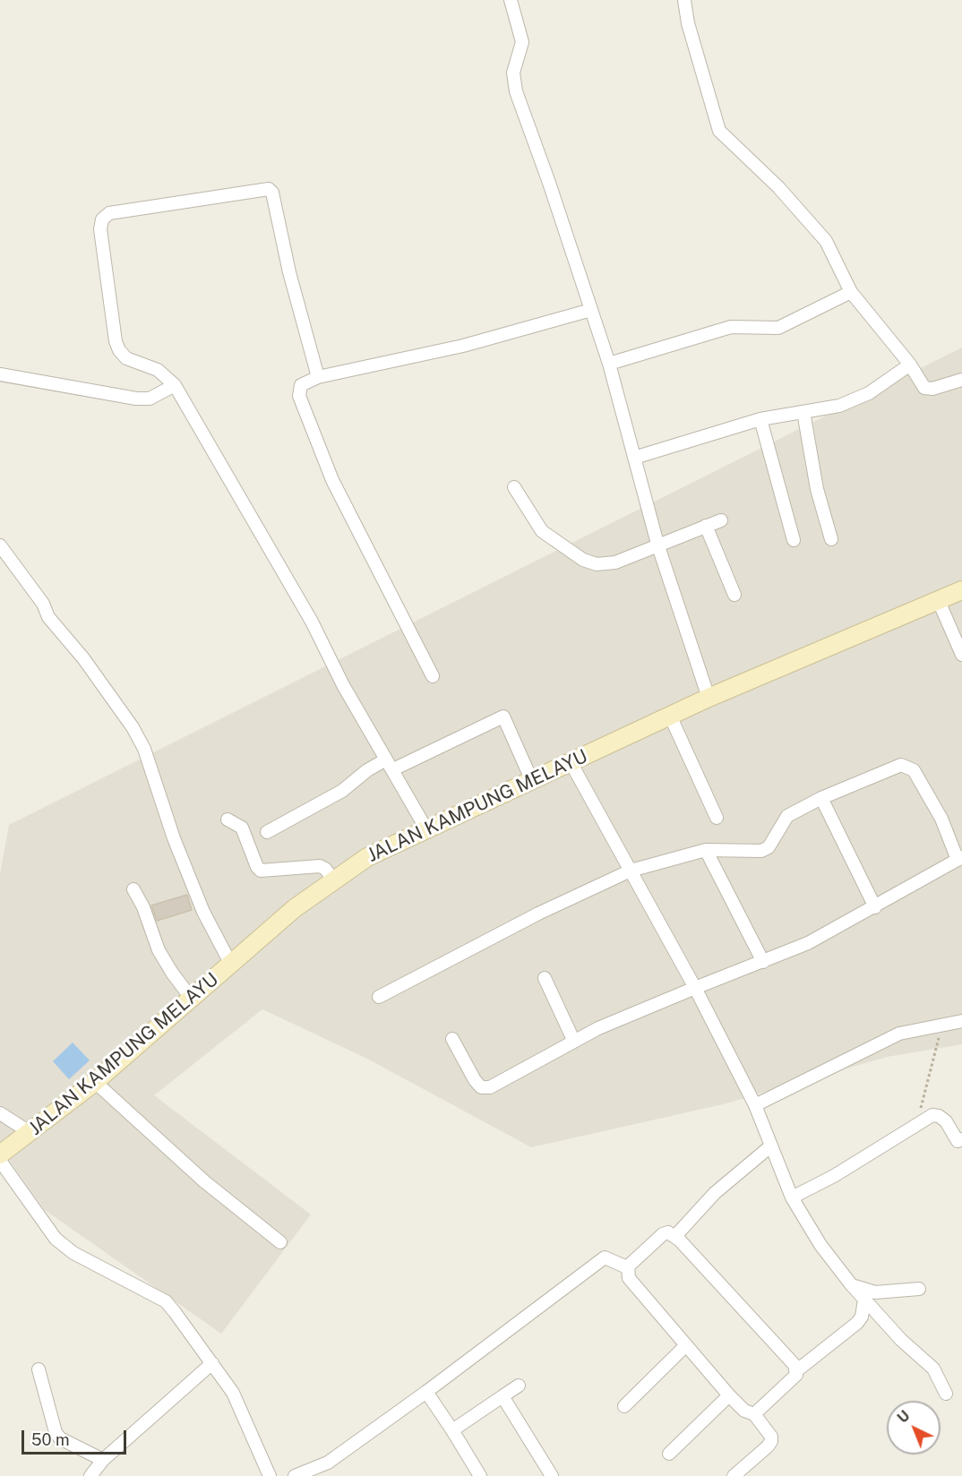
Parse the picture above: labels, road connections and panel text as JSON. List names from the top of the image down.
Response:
{
  "streets": {
    "main road": ["JALAN KAMPUNG MELAYU"]
  },
  "scale_bar": "50 m",
  "north": "top left"
}
